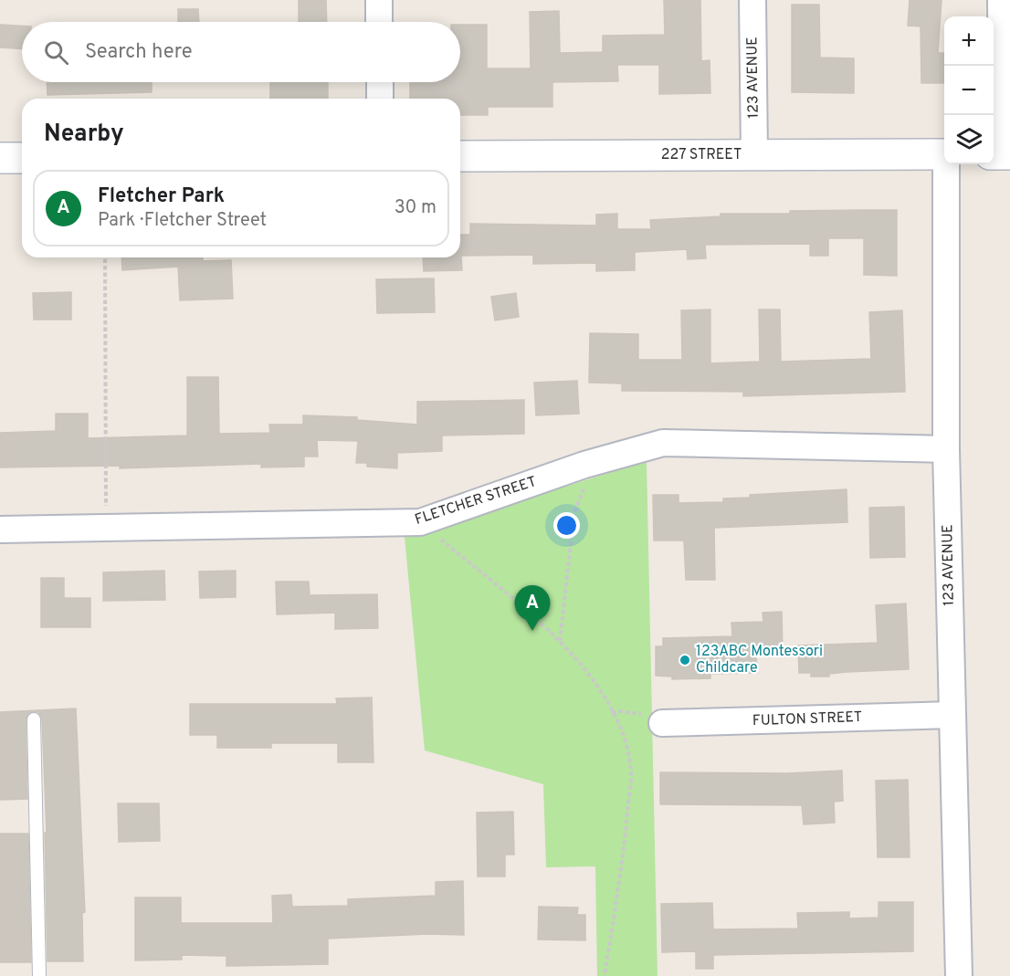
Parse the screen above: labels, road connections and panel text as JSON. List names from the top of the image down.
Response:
{
  "streets": {
    "main road": ["227 STREET"],
    "street": ["123 AVENUE", "FLETCHER STREET", "FULTON STREET"]
  },
  "crossings": [
    ["123 AVENUE", "227 STREET"],
    ["123 AVENUE", "FLETCHER STREET"],
    ["123 AVENUE", "FULTON STREET"]
  ],
  "places": ["123ABC Montessori Childcare"],
  "page": {
    "map_buttons": ["+", "−"],
    "search": "Search here",
    "heading": "Nearby",
    "list": [
      {
        "mark": "A",
        "name": "Fletcher Park",
        "note": "Park · Fletcher Street",
        "value": "30 m"
      }
    ],
    "pins": "A"
  }
}
